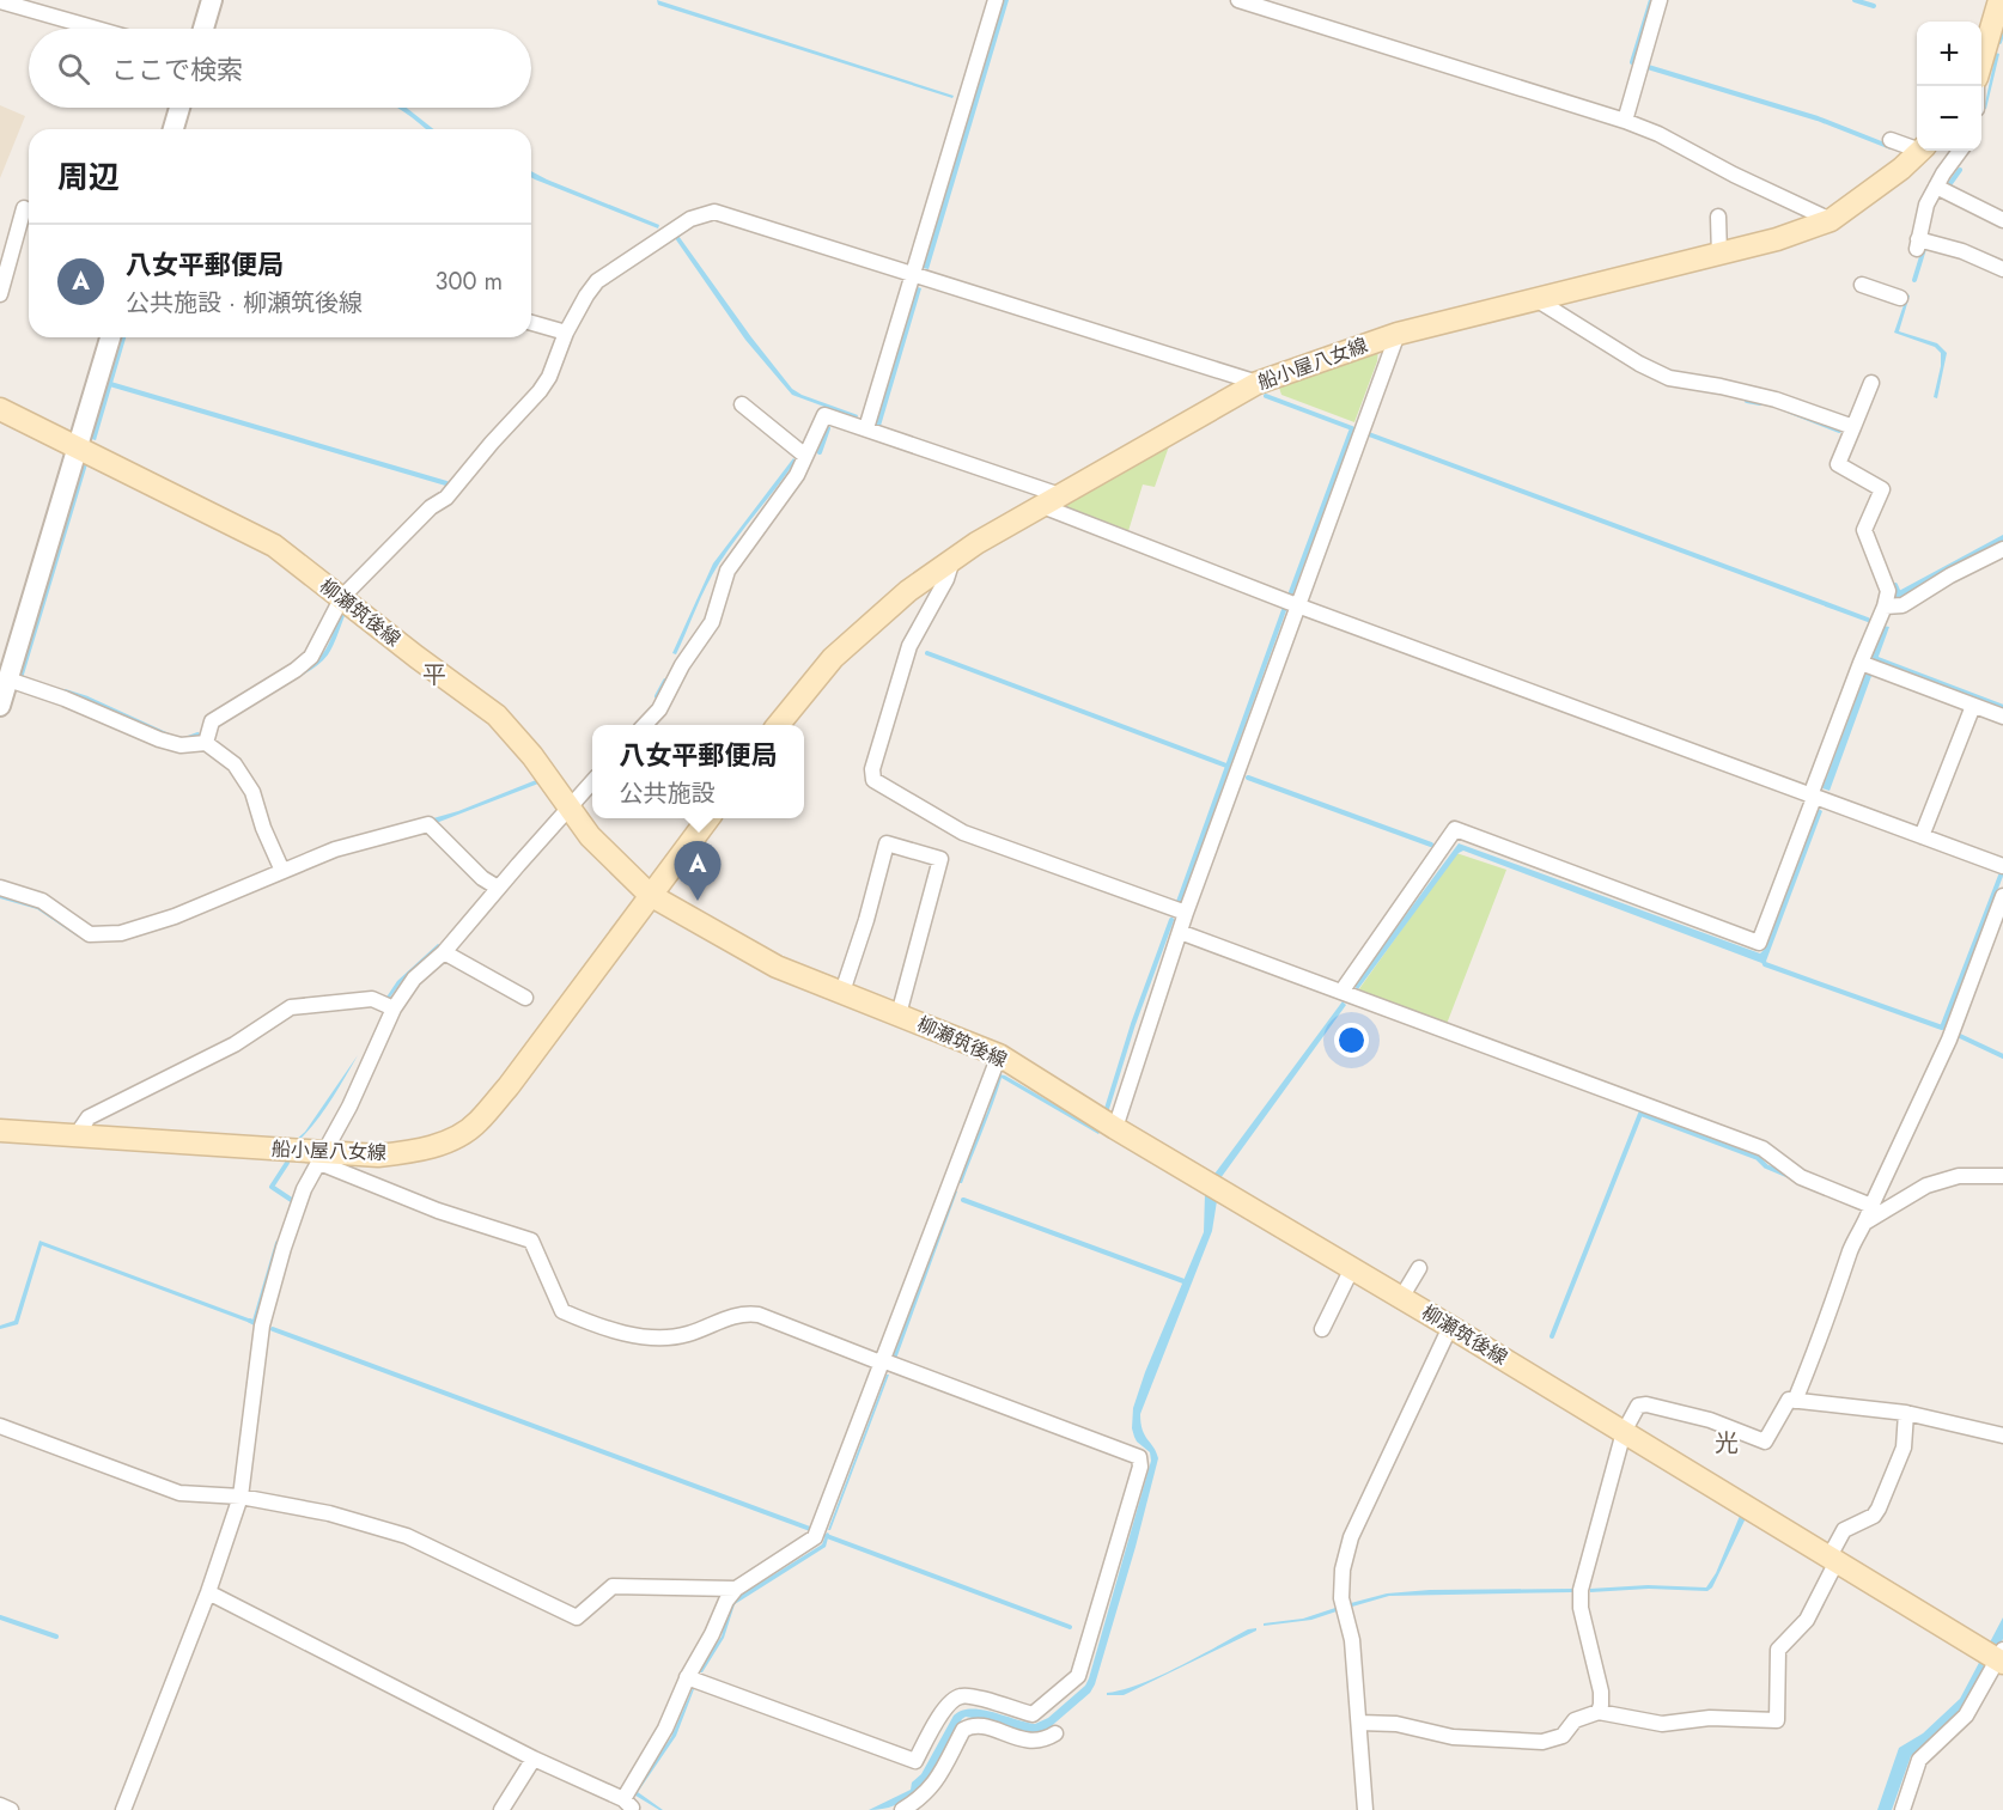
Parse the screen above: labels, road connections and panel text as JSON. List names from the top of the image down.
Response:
{
  "streets": {
    "main road": ["船小屋八女線", "柳瀬筑後線"]
  },
  "crossings": [
    ["船小屋八女線", "柳瀬筑後線"]
  ],
  "districts": ["平", "光"],
  "page": {
    "map_buttons": ["+", "−"],
    "search": "ここで検索",
    "heading": "周辺",
    "list": [
      {
        "mark": "A",
        "name": "八女平郵便局",
        "note": "公共施設 · 柳瀬筑後線",
        "value": "300 m"
      }
    ],
    "popup": ["八女平郵便局", "公共施設"],
    "pins": "A"
  }
}
